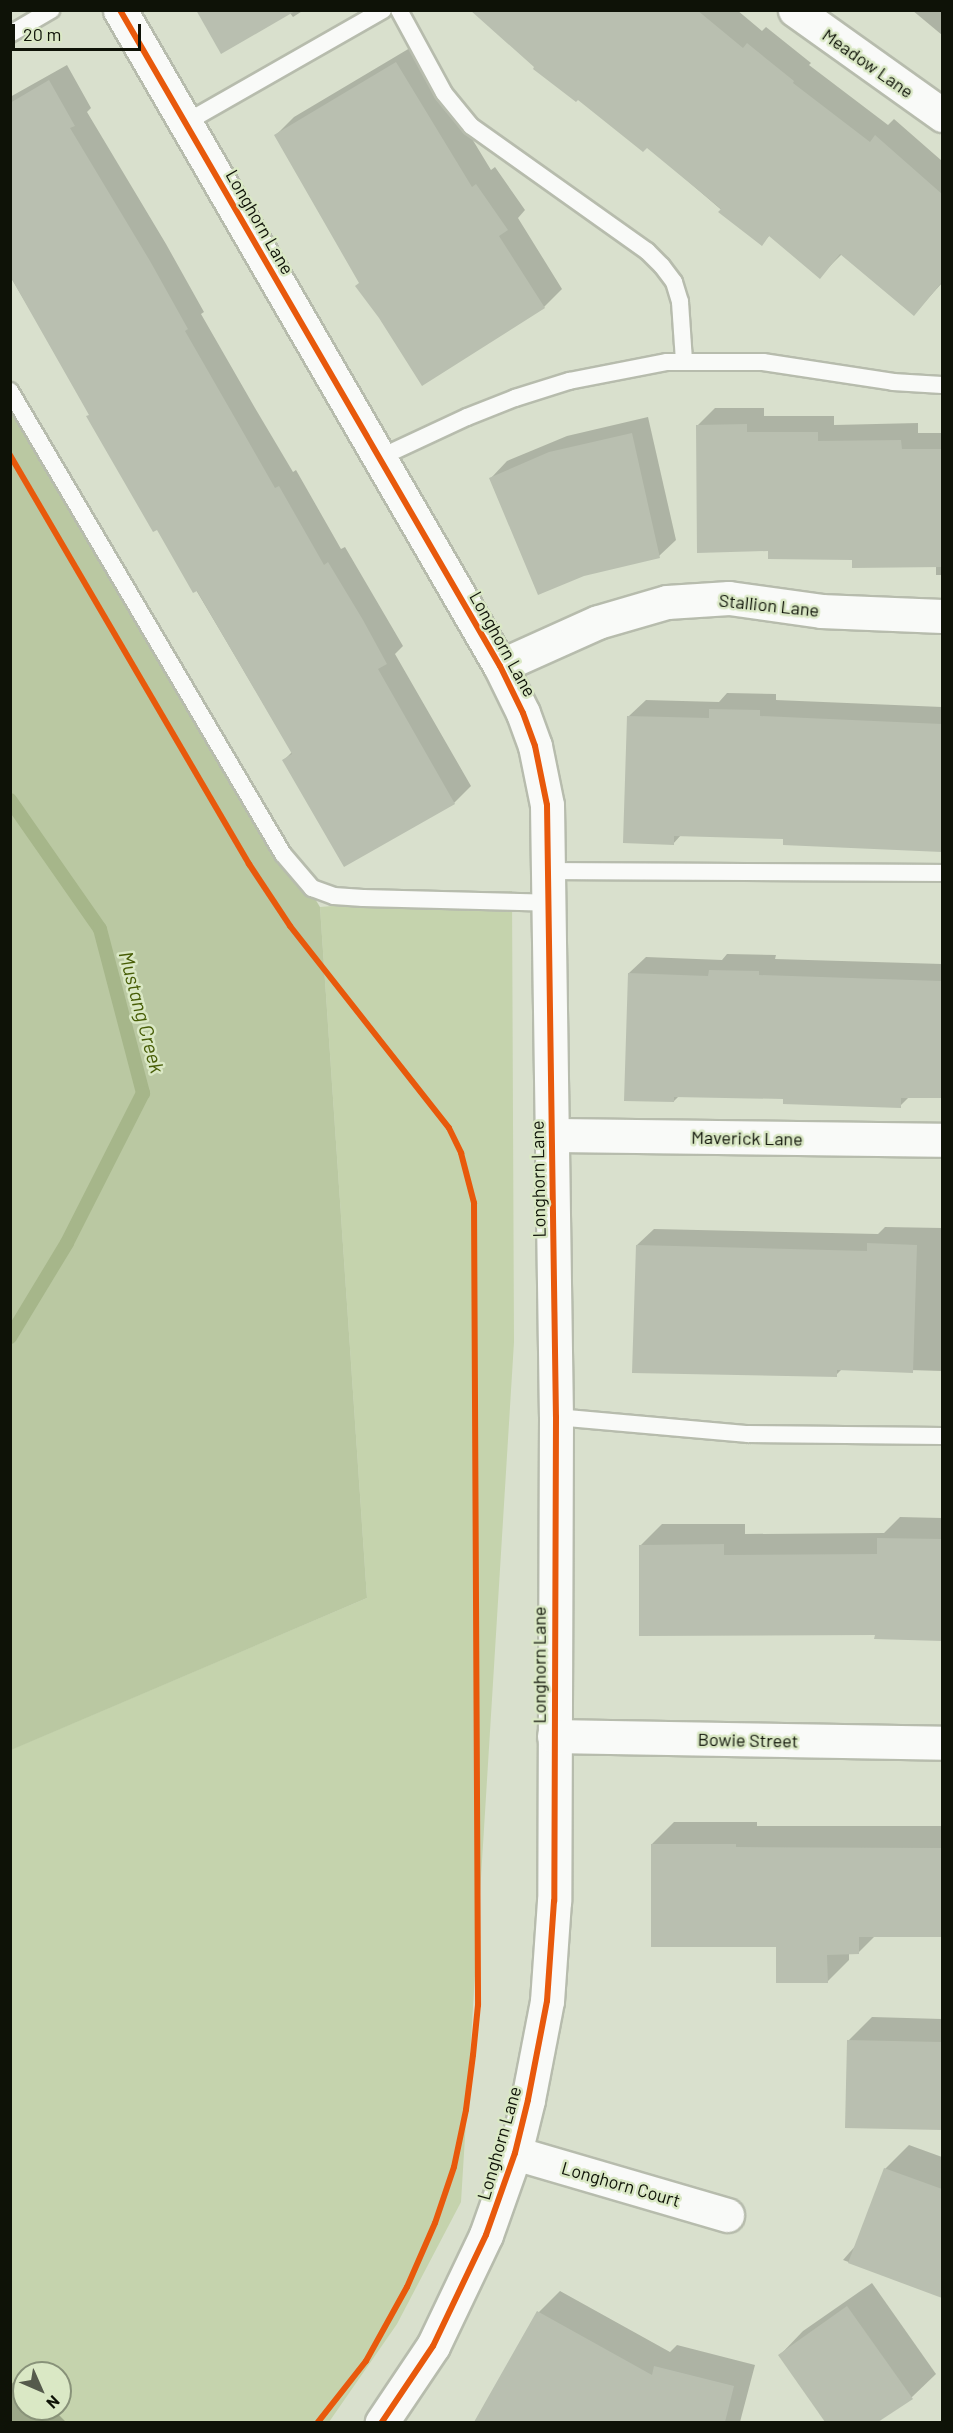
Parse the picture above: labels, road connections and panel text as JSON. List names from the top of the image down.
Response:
{
  "streets": {
    "street": [
      "Meadow Lane",
      "Longhorn Lane",
      "Stallion Lane",
      "Maverick Lane",
      "Bowie Street",
      "Longhorn Court"
    ]
  },
  "crossings": [
    ["Longhorn Lane", "Stallion Lane"],
    ["Longhorn Lane", "Maverick Lane"],
    ["Longhorn Lane", "Bowie Street"],
    ["Longhorn Lane", "Longhorn Court"]
  ],
  "water": ["Mustang Creek"],
  "scale_bar": "20 m",
  "north": "bottom right"
}
